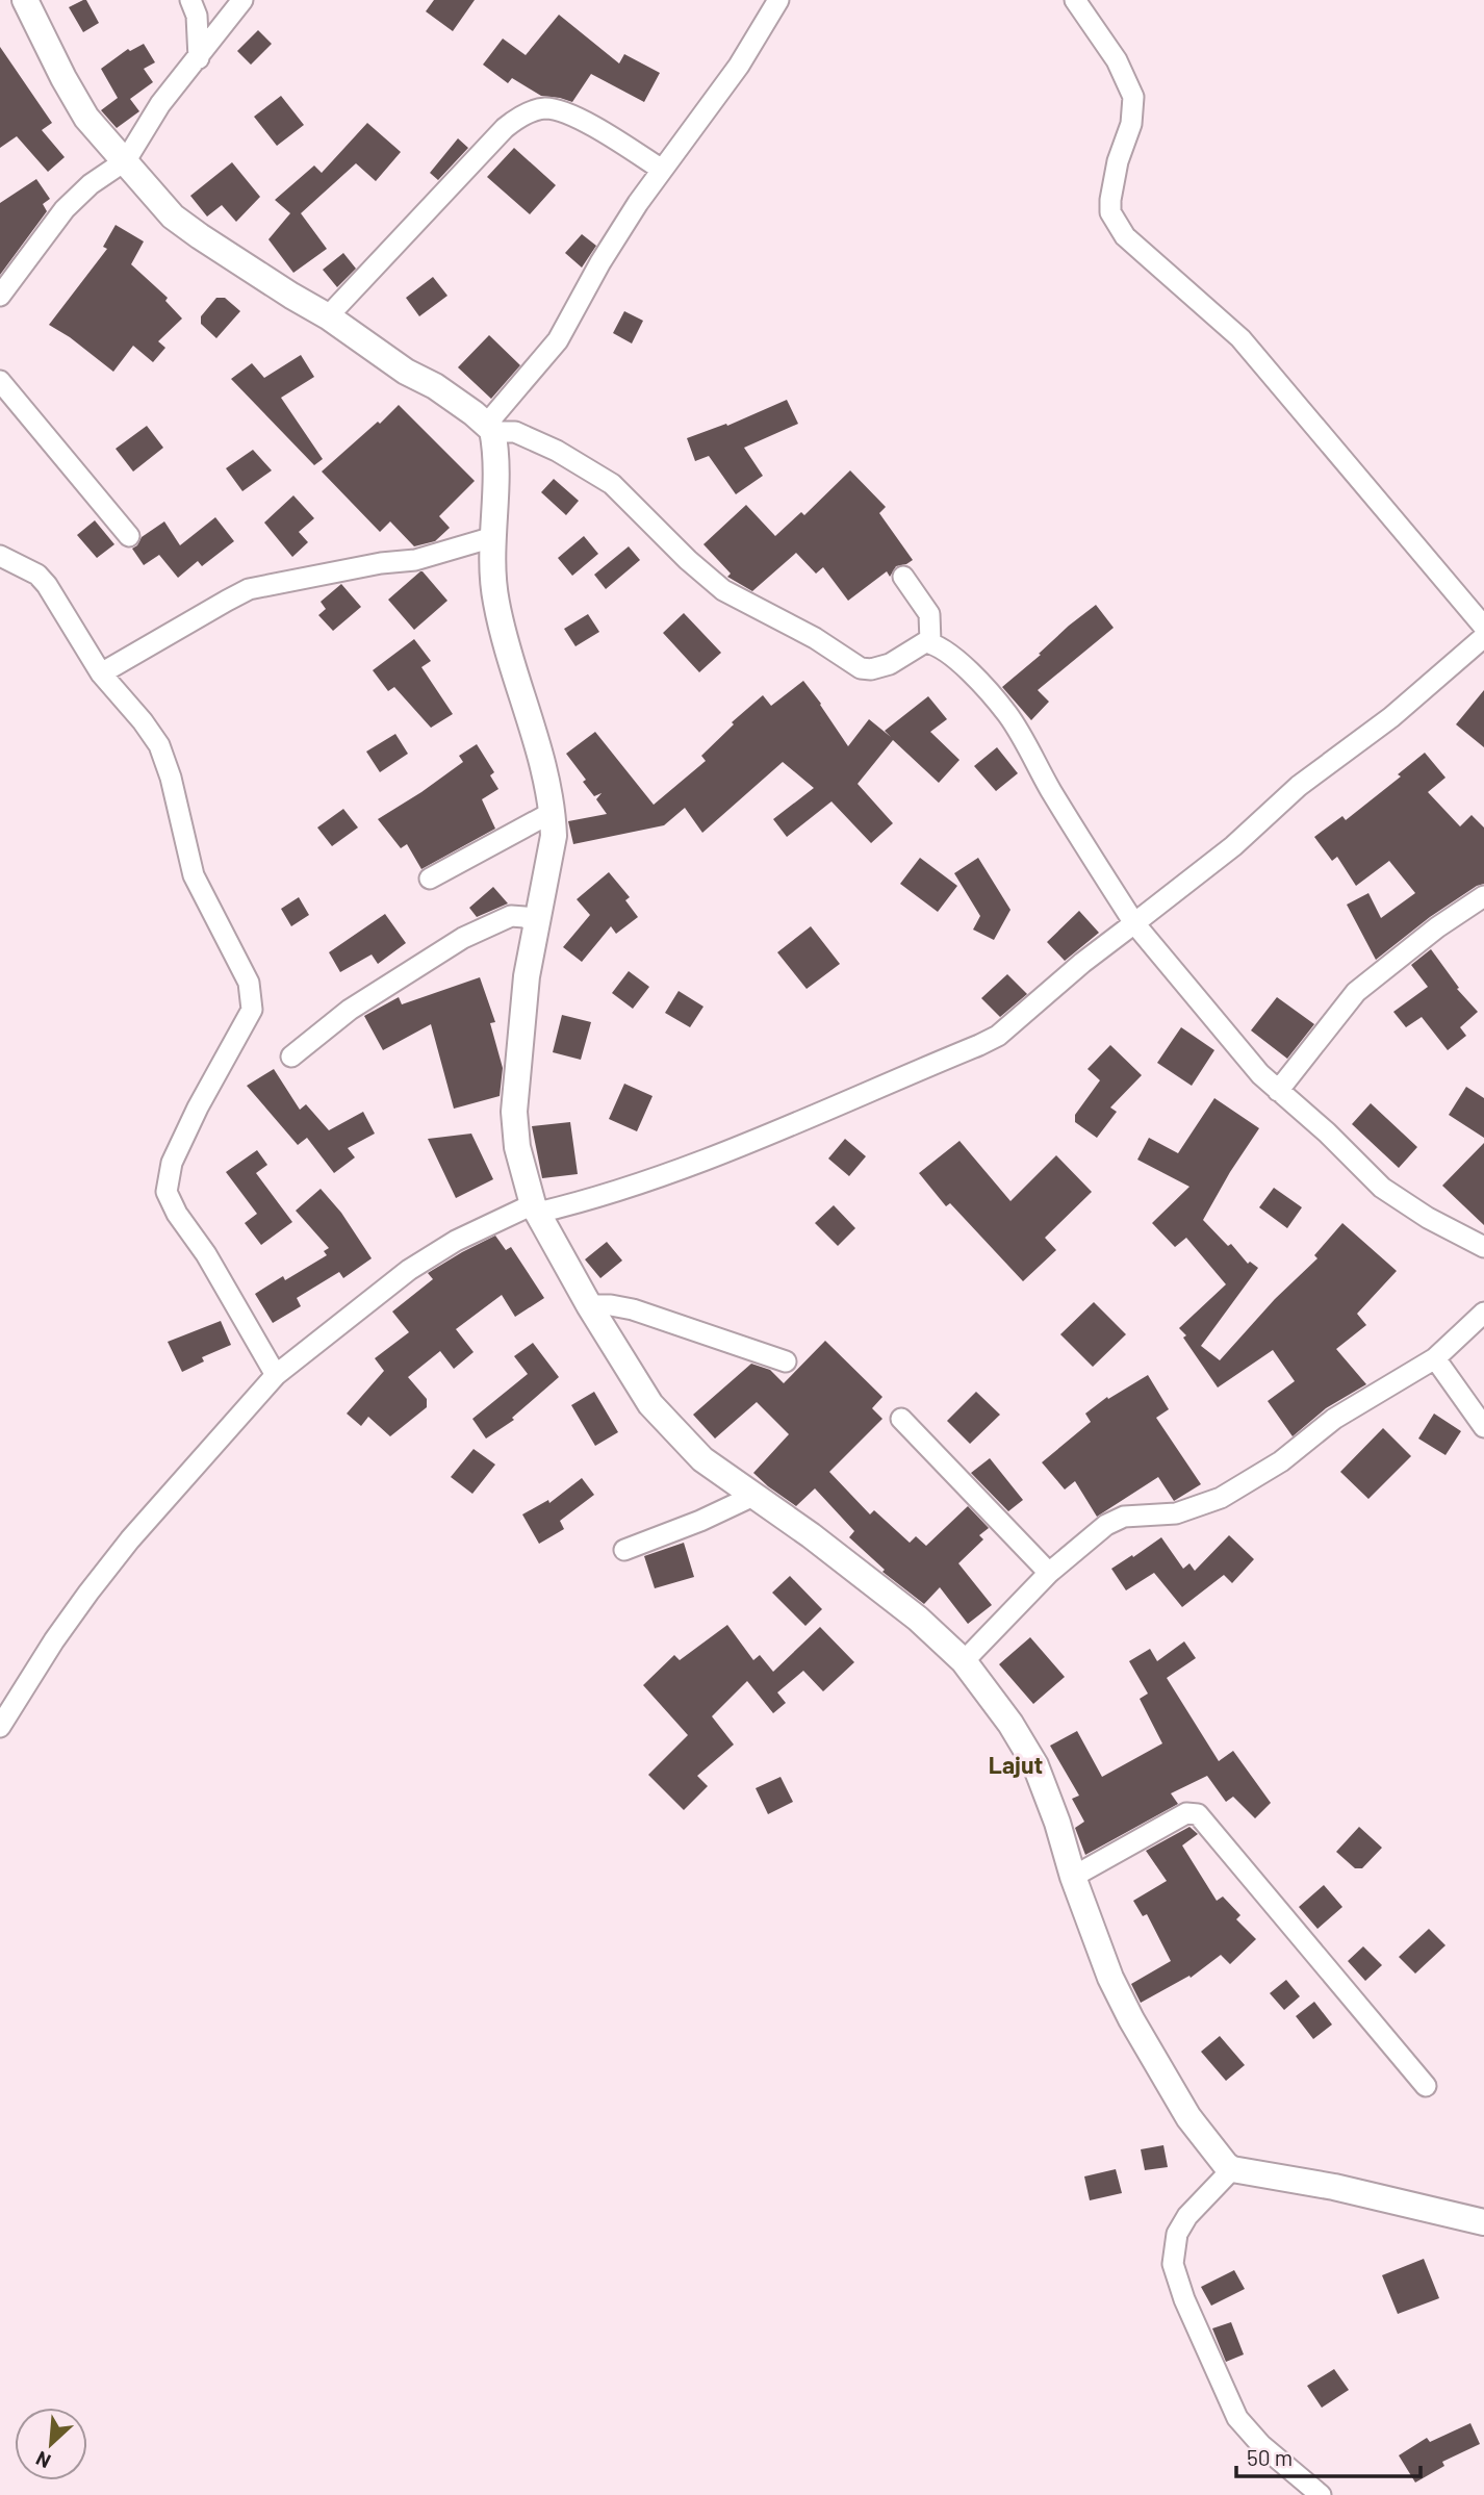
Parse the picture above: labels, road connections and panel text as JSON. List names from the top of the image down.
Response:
{
  "districts": ["Lajut"],
  "scale_bar": "50 m",
  "north": "bottom left"
}
